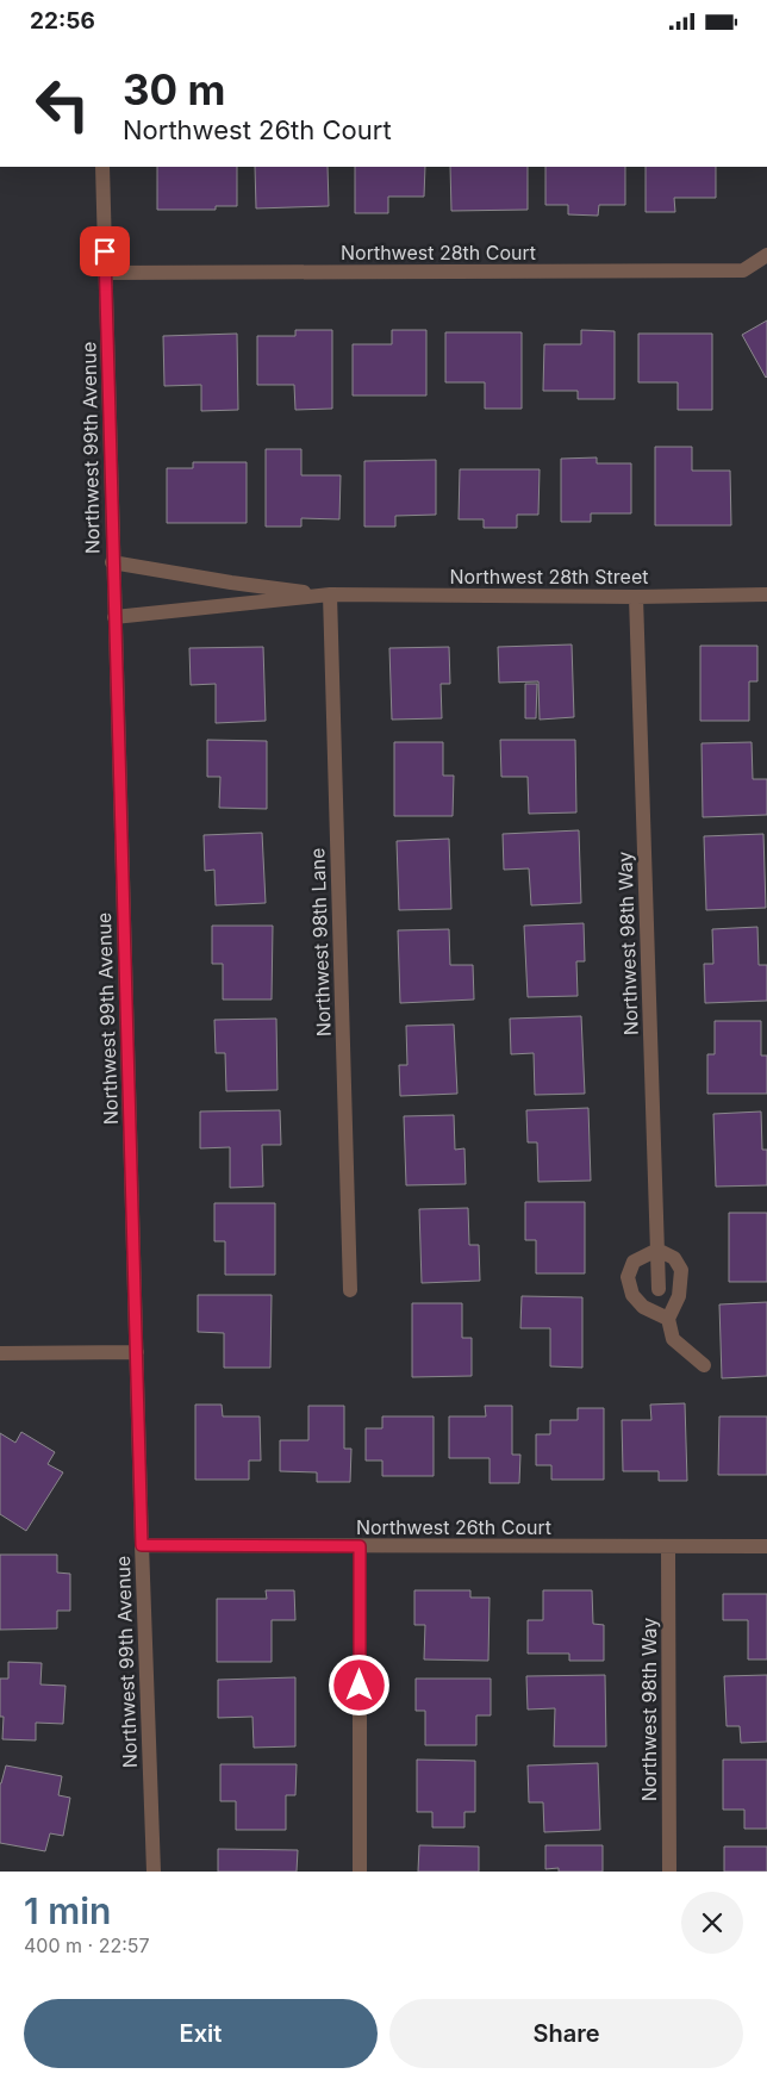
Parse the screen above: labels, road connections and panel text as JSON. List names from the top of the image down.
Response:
{
  "streets": {
    "street": [
      "Northwest 28th Court",
      "Northwest 99th Avenue",
      "Northwest 28th Street",
      "Northwest 98th Lane",
      "Northwest 98th Way",
      "Northwest 26th Court"
    ]
  },
  "crossings": [
    ["Northwest 28th Court", "Northwest 99th Avenue"],
    ["Northwest 99th Avenue", "Northwest 28th Street"],
    ["Northwest 99th Avenue", "Northwest 26th Court"],
    ["Northwest 28th Street", "Northwest 98th Lane"],
    ["Northwest 28th Street", "Northwest 98th Way"],
    ["Northwest 98th Way", "Northwest 26th Court"]
  ],
  "page": {
    "status": "22:56",
    "turn": ["30 m", "Northwest 26th Court"],
    "heading": ["1 min", "400 m · 22:57"],
    "buttons": ["Exit", "Share"]
  }
}
